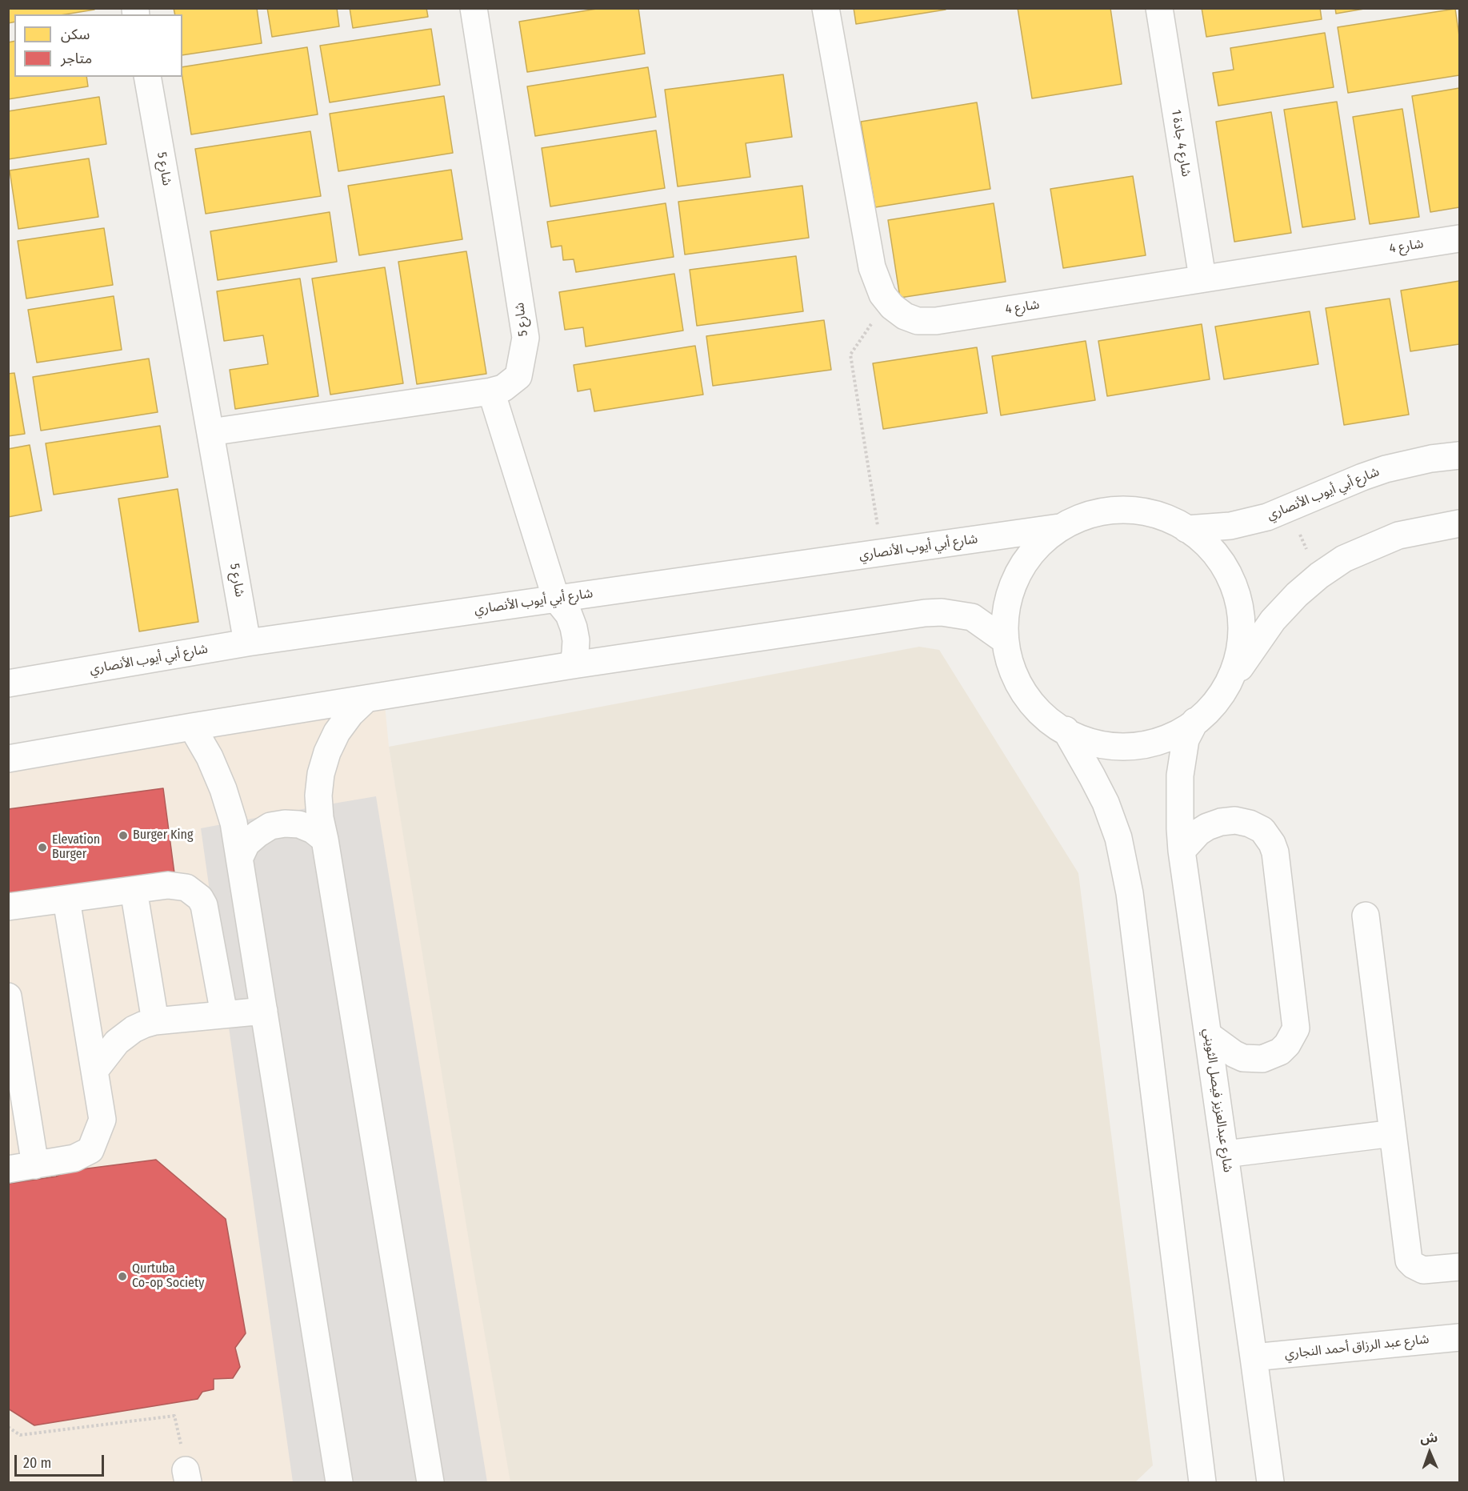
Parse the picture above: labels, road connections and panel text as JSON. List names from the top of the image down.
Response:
{
  "streets": {
    "street": [
      "شارع 4 جادة 1",
      "شارع 5",
      "شارع 4",
      "شارع أبي أيوب الأنصاري",
      "شارع عبدالعزيز فيصل الثويني",
      "شارع عبد الرزاق أحمد النجاري"
    ]
  },
  "crossings": [
    ["شارع 4 جادة 1", "شارع 4"],
    ["شارع 5", "شارع أبي أيوب الأنصاري"],
    ["شارع عبدالعزيز فيصل الثويني", "شارع عبد الرزاق أحمد النجاري"]
  ],
  "places": ["Burger King", "Elevation Burger", "Qurtuba Co-op Society"],
  "legend": ["سكن", "متاجر"],
  "scale_bar": "20 m",
  "north": "top"
}
